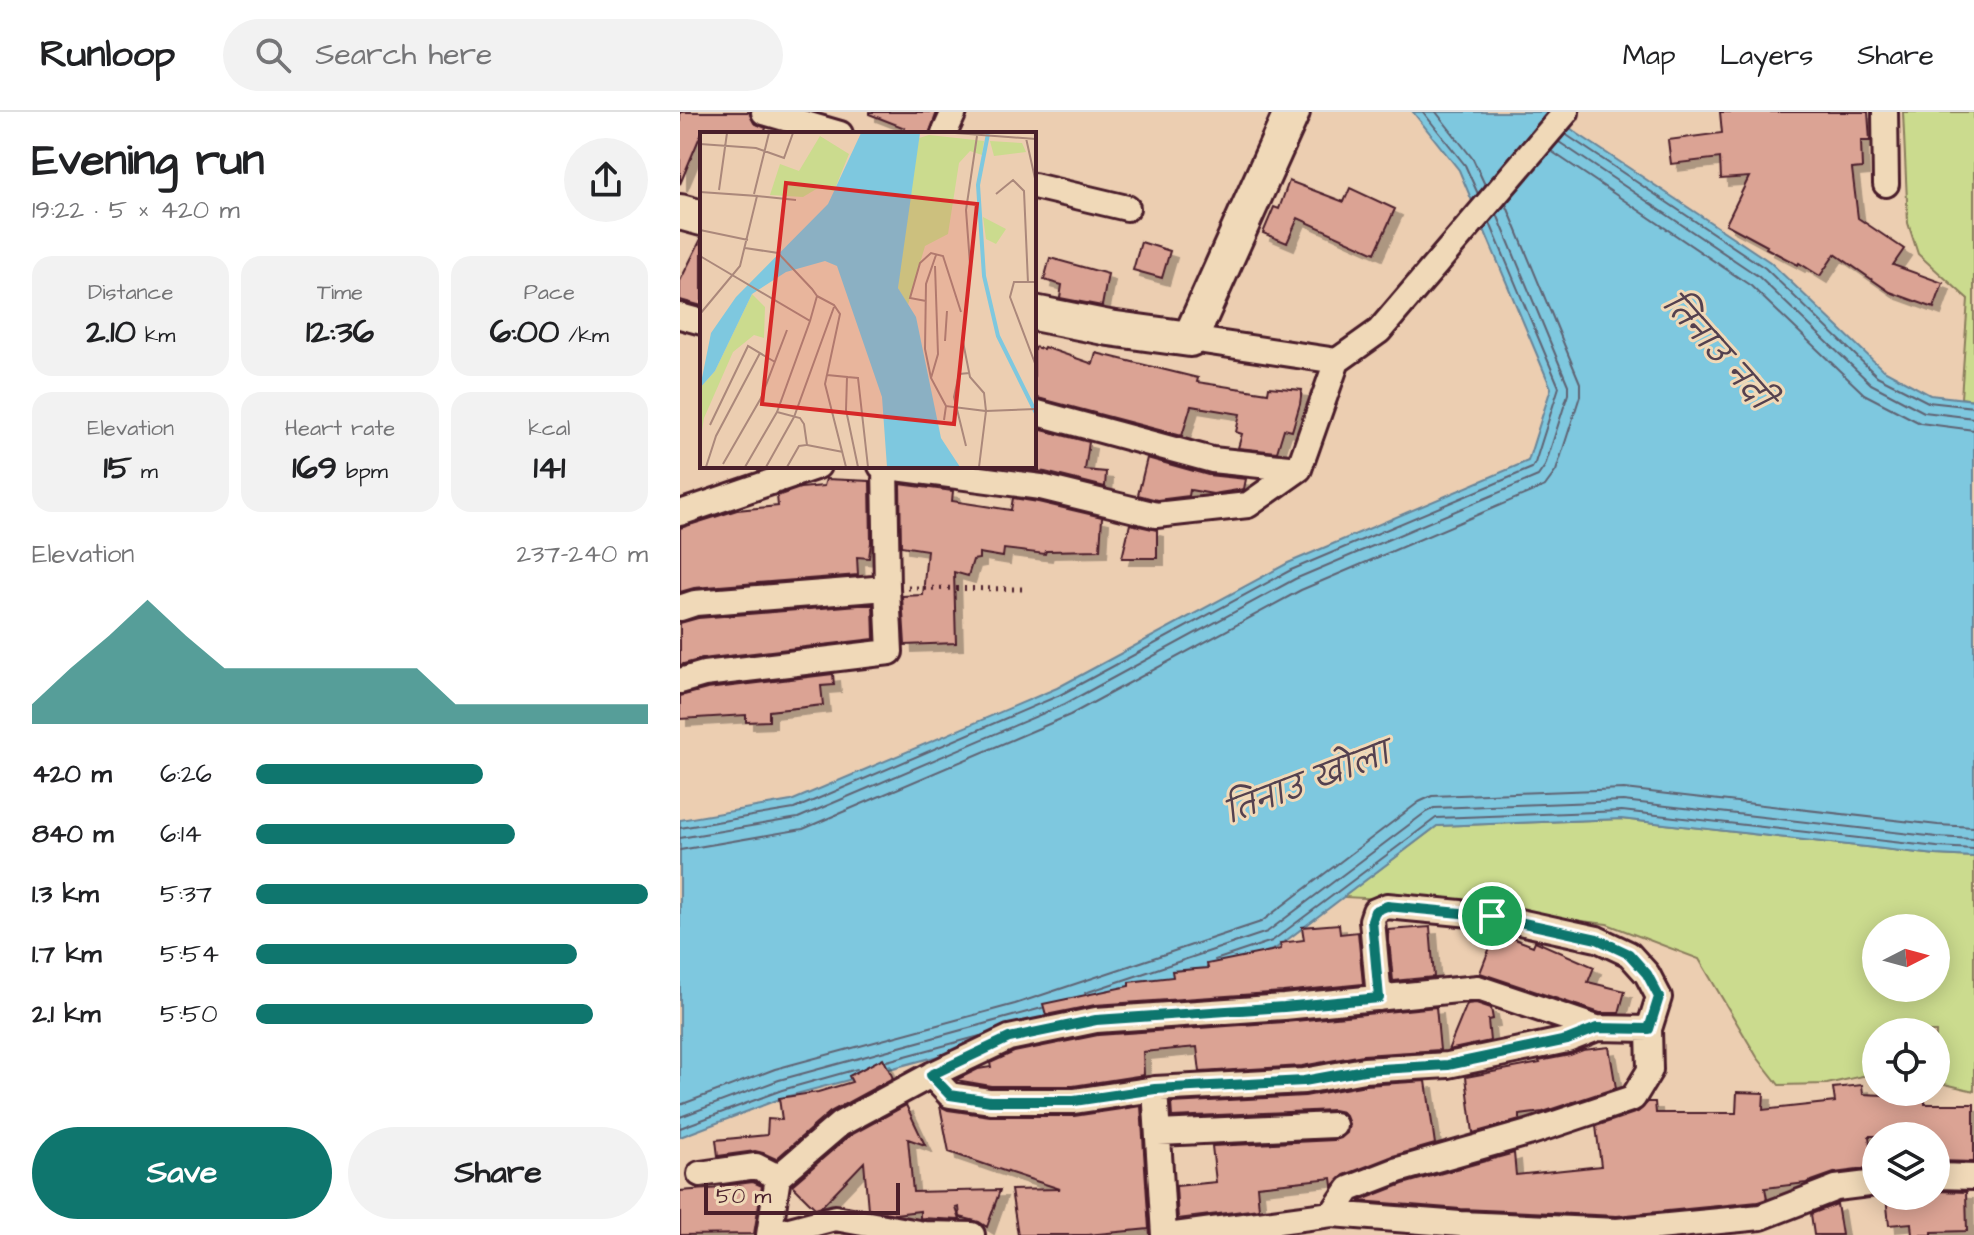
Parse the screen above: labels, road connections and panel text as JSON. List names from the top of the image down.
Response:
{
  "water": ["तिनाउ नदी", "तिनाउ खोला"],
  "scale_bar": "50 m",
  "north": "right",
  "page": {
    "header": "Runloop",
    "search": "Search here",
    "nav": ["Map", "Layers", "Share"],
    "heading": ["Evening run", "19:22 · 5 × 420 m"],
    "stats": [
      ["Distance", "2.10 km"],
      ["Time", "12:36"],
      ["Pace", "6:00 /km"],
      ["Elevation", "15 m"],
      ["Heart rate", "169 bpm"],
      ["kcal", "141"]
    ],
    "chart": ["Elevation", "237–240 m"],
    "list": [
      {
        "name": "420 m",
        "note": "6:26"
      },
      {
        "name": "840 m",
        "note": "6:14"
      },
      {
        "name": "1.3 km",
        "note": "5:37"
      },
      {
        "name": "1.7 km",
        "note": "5:54"
      },
      {
        "name": "2.1 km",
        "note": "5:50"
      }
    ],
    "buttons": ["Save", "Share"],
    "scale": "50 m"
  }
}
